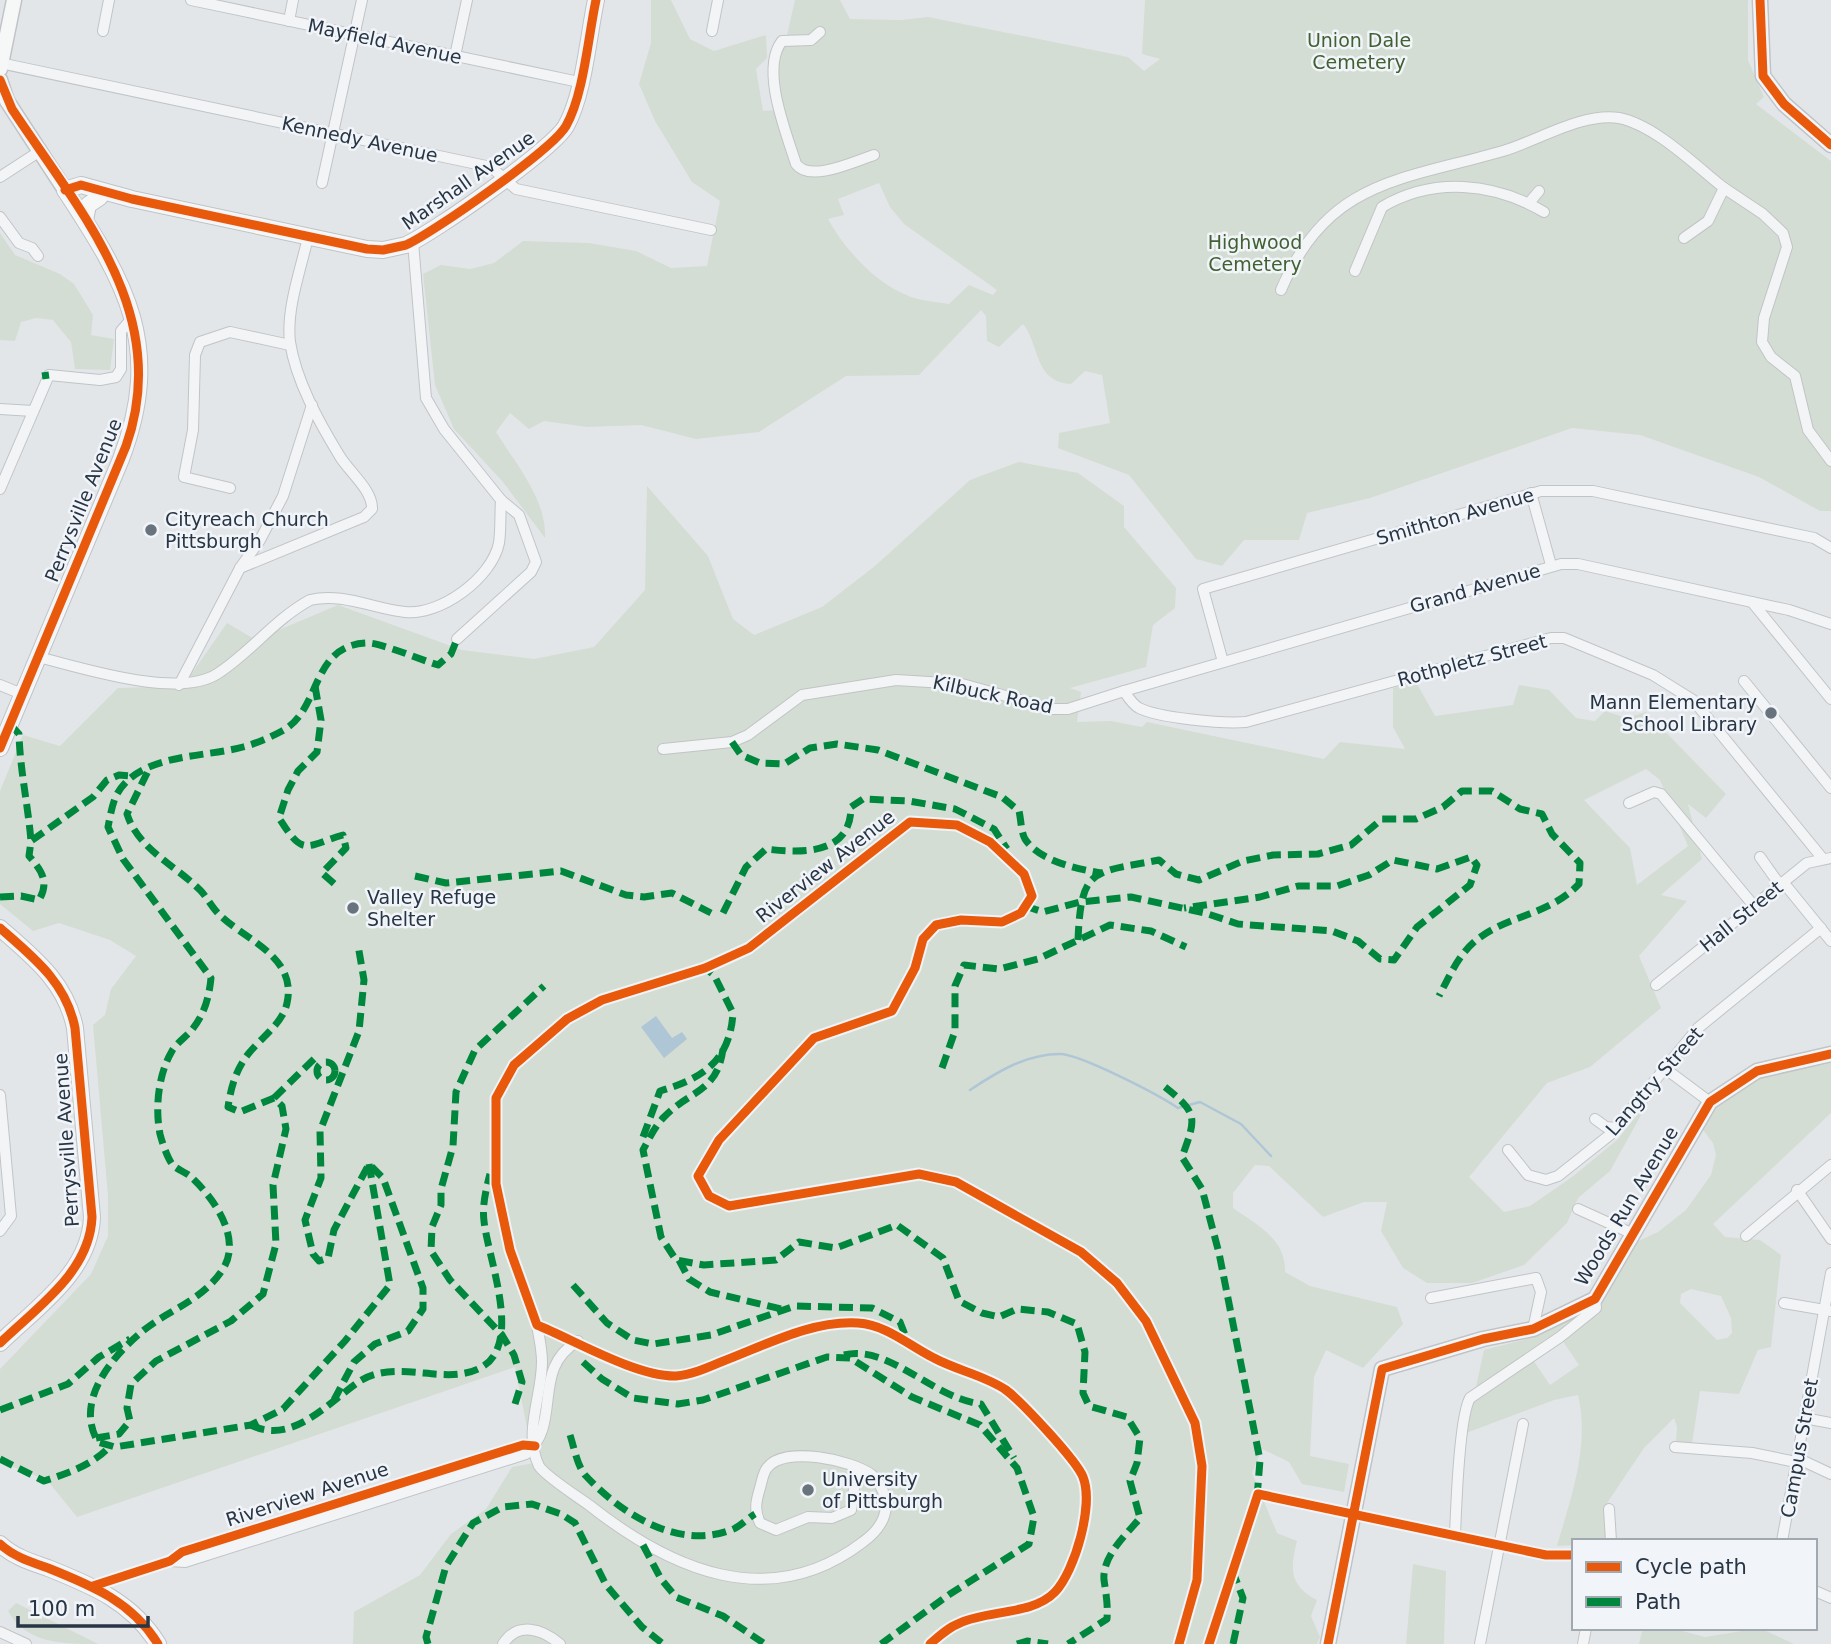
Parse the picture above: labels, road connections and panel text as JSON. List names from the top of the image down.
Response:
{
  "streets": {
    "main road": ["Marshall Avenue", "Perrysville Avenue"],
    "street": [
      "Mayfield Avenue",
      "Kennedy Avenue",
      "Smithton Avenue",
      "Grand Avenue",
      "Rothpletz Street",
      "Kilbuck Road",
      "Riverview Avenue",
      "Hall Street",
      "Langtry Street",
      "Woods Run Avenue",
      "Campus Street"
    ]
  },
  "crossings": [
    ["Mayfield Avenue", "Marshall Avenue"],
    ["Kennedy Avenue", "Marshall Avenue"],
    ["Marshall Avenue", "Perrysville Avenue"],
    ["Smithton Avenue", "Grand Avenue"],
    ["Grand Avenue", "Rothpletz Street"],
    ["Grand Avenue", "Kilbuck Road"],
    ["Rothpletz Street", "Kilbuck Road"],
    ["Rothpletz Street", "Hall Street"]
  ],
  "parks": ["Union Dale Cemetery", "Highwood Cemetery"],
  "places": [
    "Cityreach Church Pittsburgh",
    "Mann Elementary School Library",
    "Valley Refuge Shelter",
    "University of Pittsburgh"
  ],
  "legend": ["Cycle path", "Path"],
  "scale_bar": "100 m"
}
